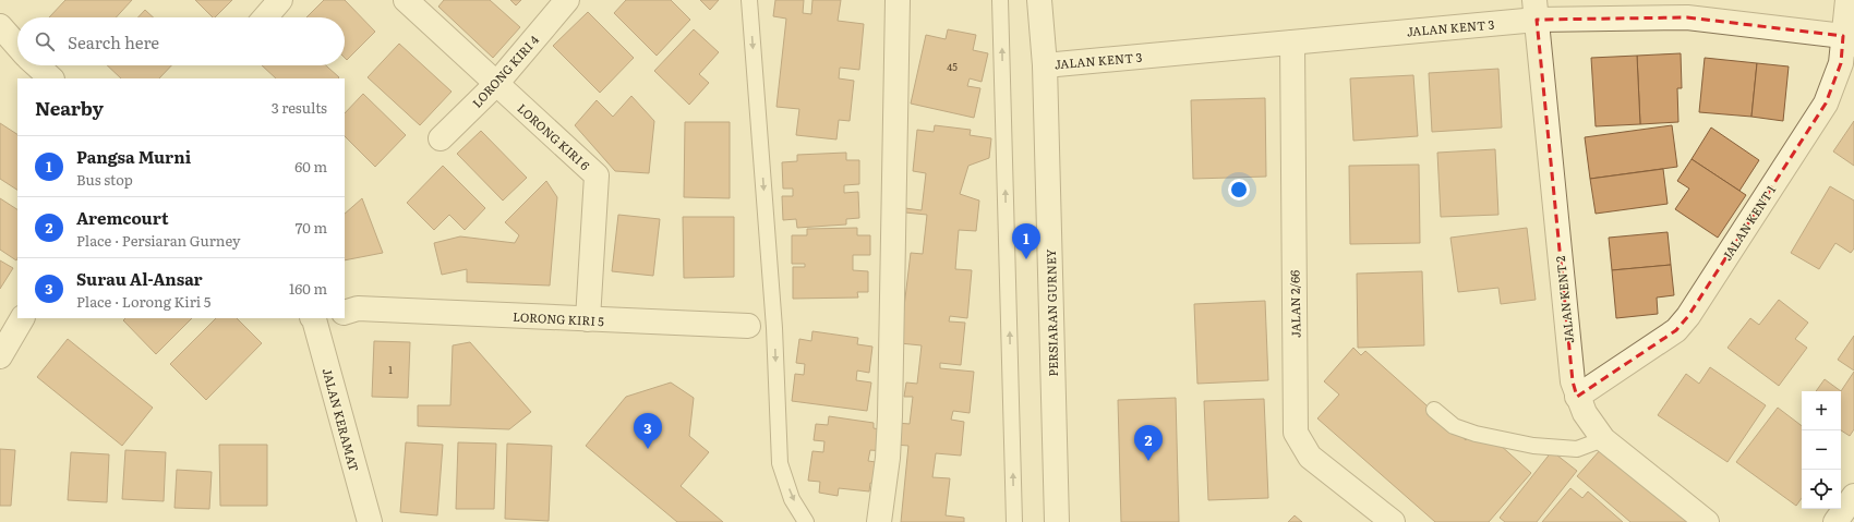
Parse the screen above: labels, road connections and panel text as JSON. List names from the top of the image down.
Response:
{
  "streets": {
    "street": [
      "JALAN KENT 3",
      "LORONG KIRI 4",
      "LORONG KIRI 6",
      "JALAN KENT 1",
      "JALAN KENT 2",
      "JALAN 2/66",
      "PERSIARAN GURNEY",
      "LORONG KIRI 5",
      "JALAN KERAMAT"
    ]
  },
  "crossings": [
    ["JALAN KENT 3", "JALAN KENT 1"],
    ["JALAN KENT 3", "JALAN KENT 2"],
    ["JALAN KENT 3", "JALAN 2/66"],
    ["JALAN KENT 3", "PERSIARAN GURNEY"],
    ["LORONG KIRI 4", "LORONG KIRI 6"],
    ["LORONG KIRI 6", "LORONG KIRI 5"],
    ["JALAN KENT 1", "JALAN KENT 2"]
  ],
  "house_numbers": ["45", "1"],
  "page": {
    "search": "Search here",
    "heading": ["Nearby", "3 results"],
    "list": [
      {
        "mark": "1",
        "name": "Pangsa Murni",
        "note": "Bus stop",
        "value": "60 m"
      },
      {
        "mark": "2",
        "name": "Aremcourt",
        "note": "Place · Persiaran Gurney",
        "value": "70 m"
      },
      {
        "mark": "3",
        "name": "Surau Al-Ansar",
        "note": "Place · Lorong Kiri 5",
        "value": "160 m"
      }
    ],
    "pins": ["1", "3", "2"],
    "map_buttons": ["+", "−"]
  }
}
